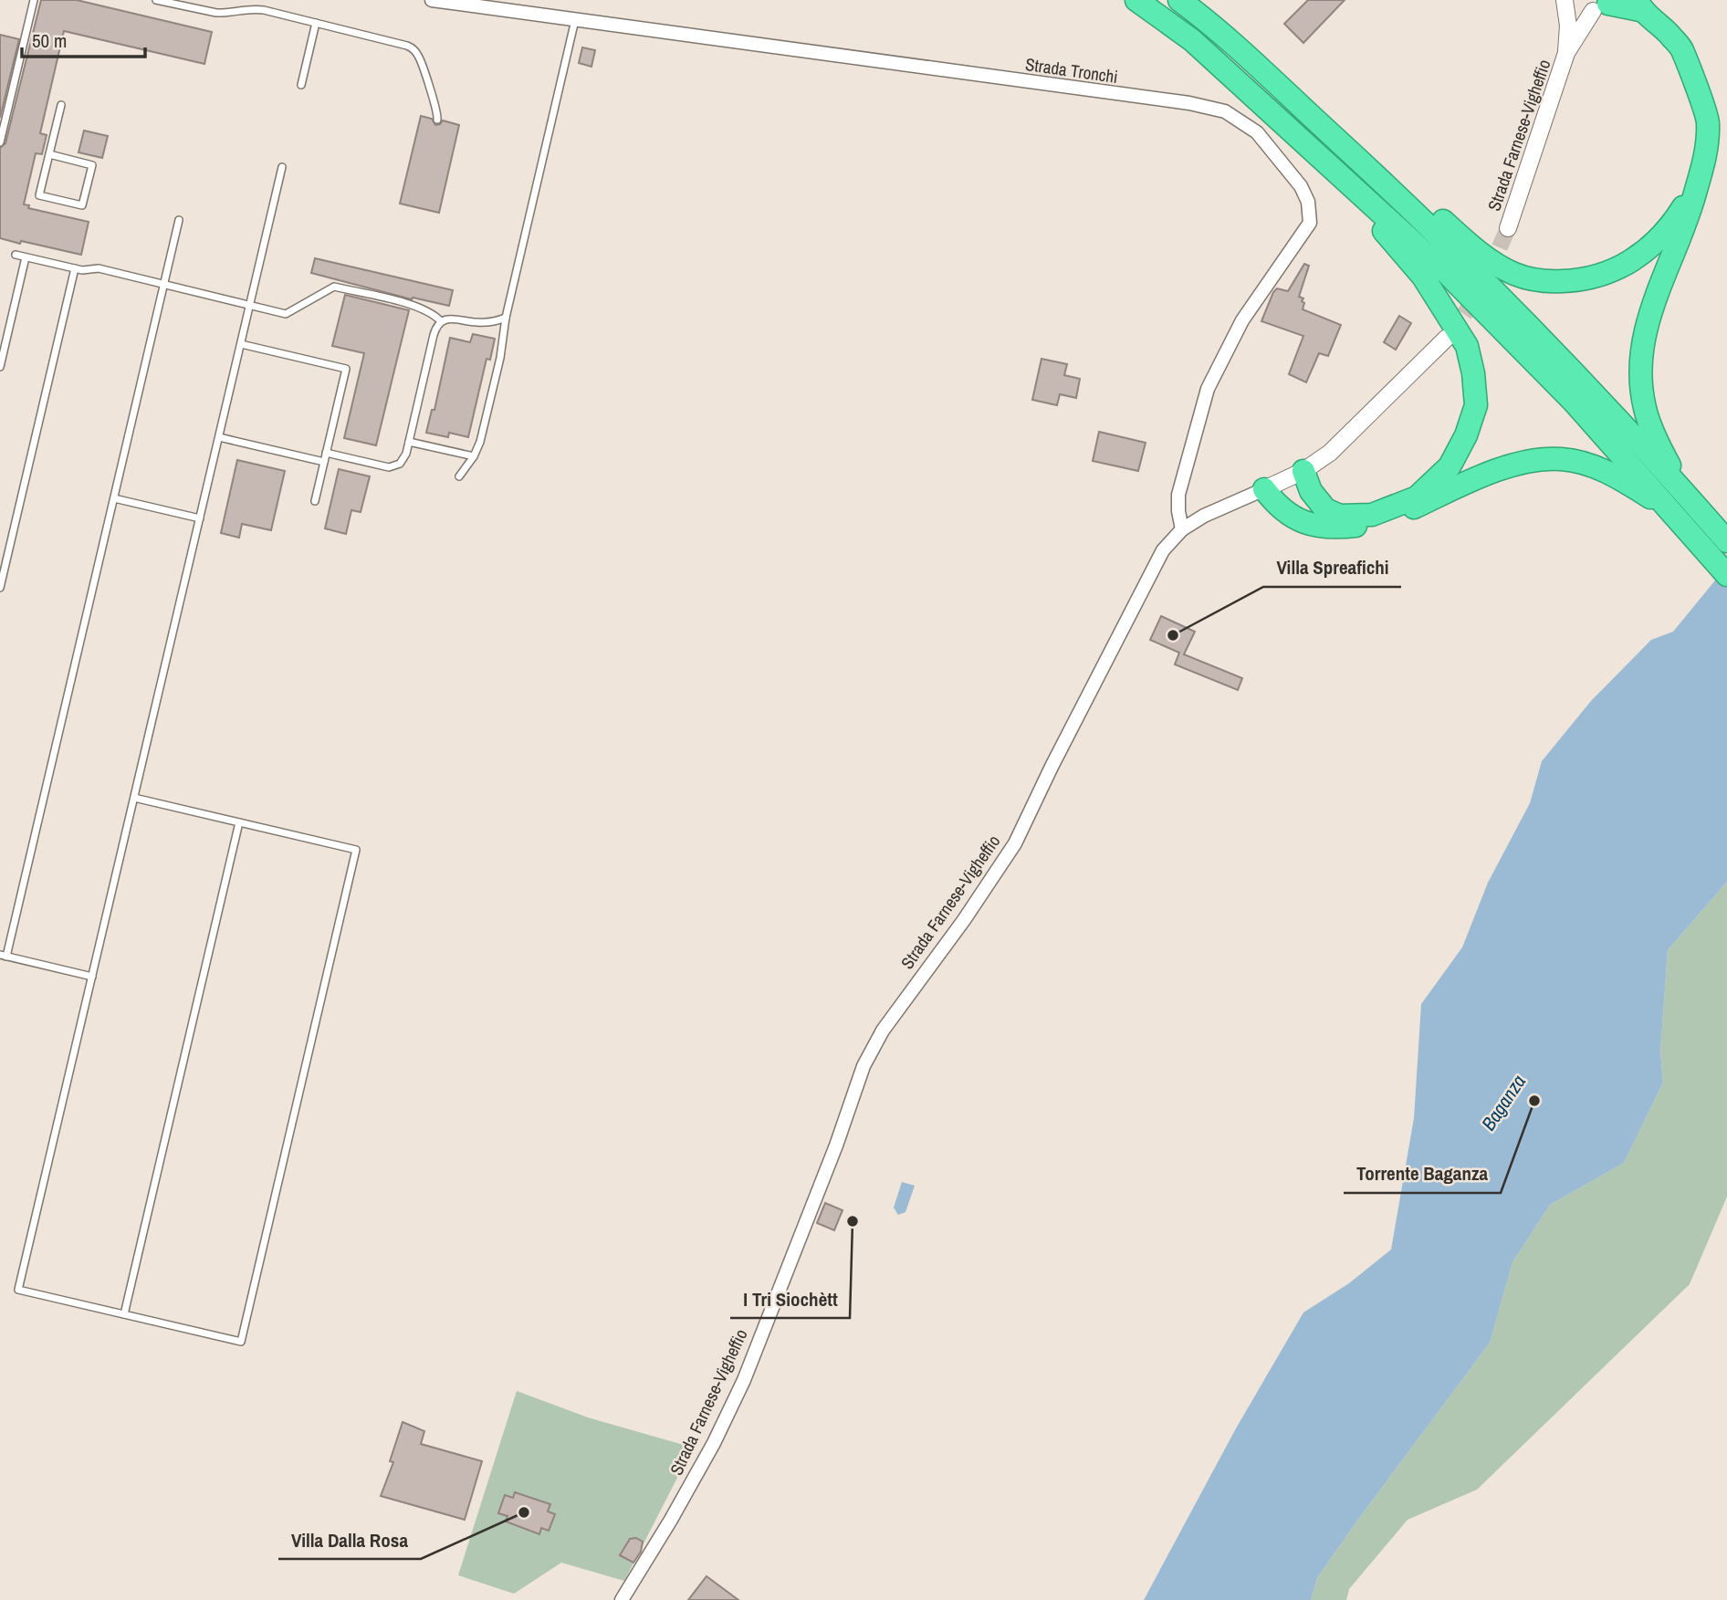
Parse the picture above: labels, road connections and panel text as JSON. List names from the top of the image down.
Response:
{
  "streets": {
    "street": ["Strada Tronchi", "Strada Farnese-Vigheffio"]
  },
  "crossings": [
    ["Strada Tronchi", "Strada Farnese-Vigheffio"]
  ],
  "water": ["Baganza"],
  "places": [
    "Villa Spreafichi",
    "Torrente Baganza",
    "I Tri Siochètt",
    "Villa Dalla Rosa"
  ],
  "scale_bar": "50 m"
}
